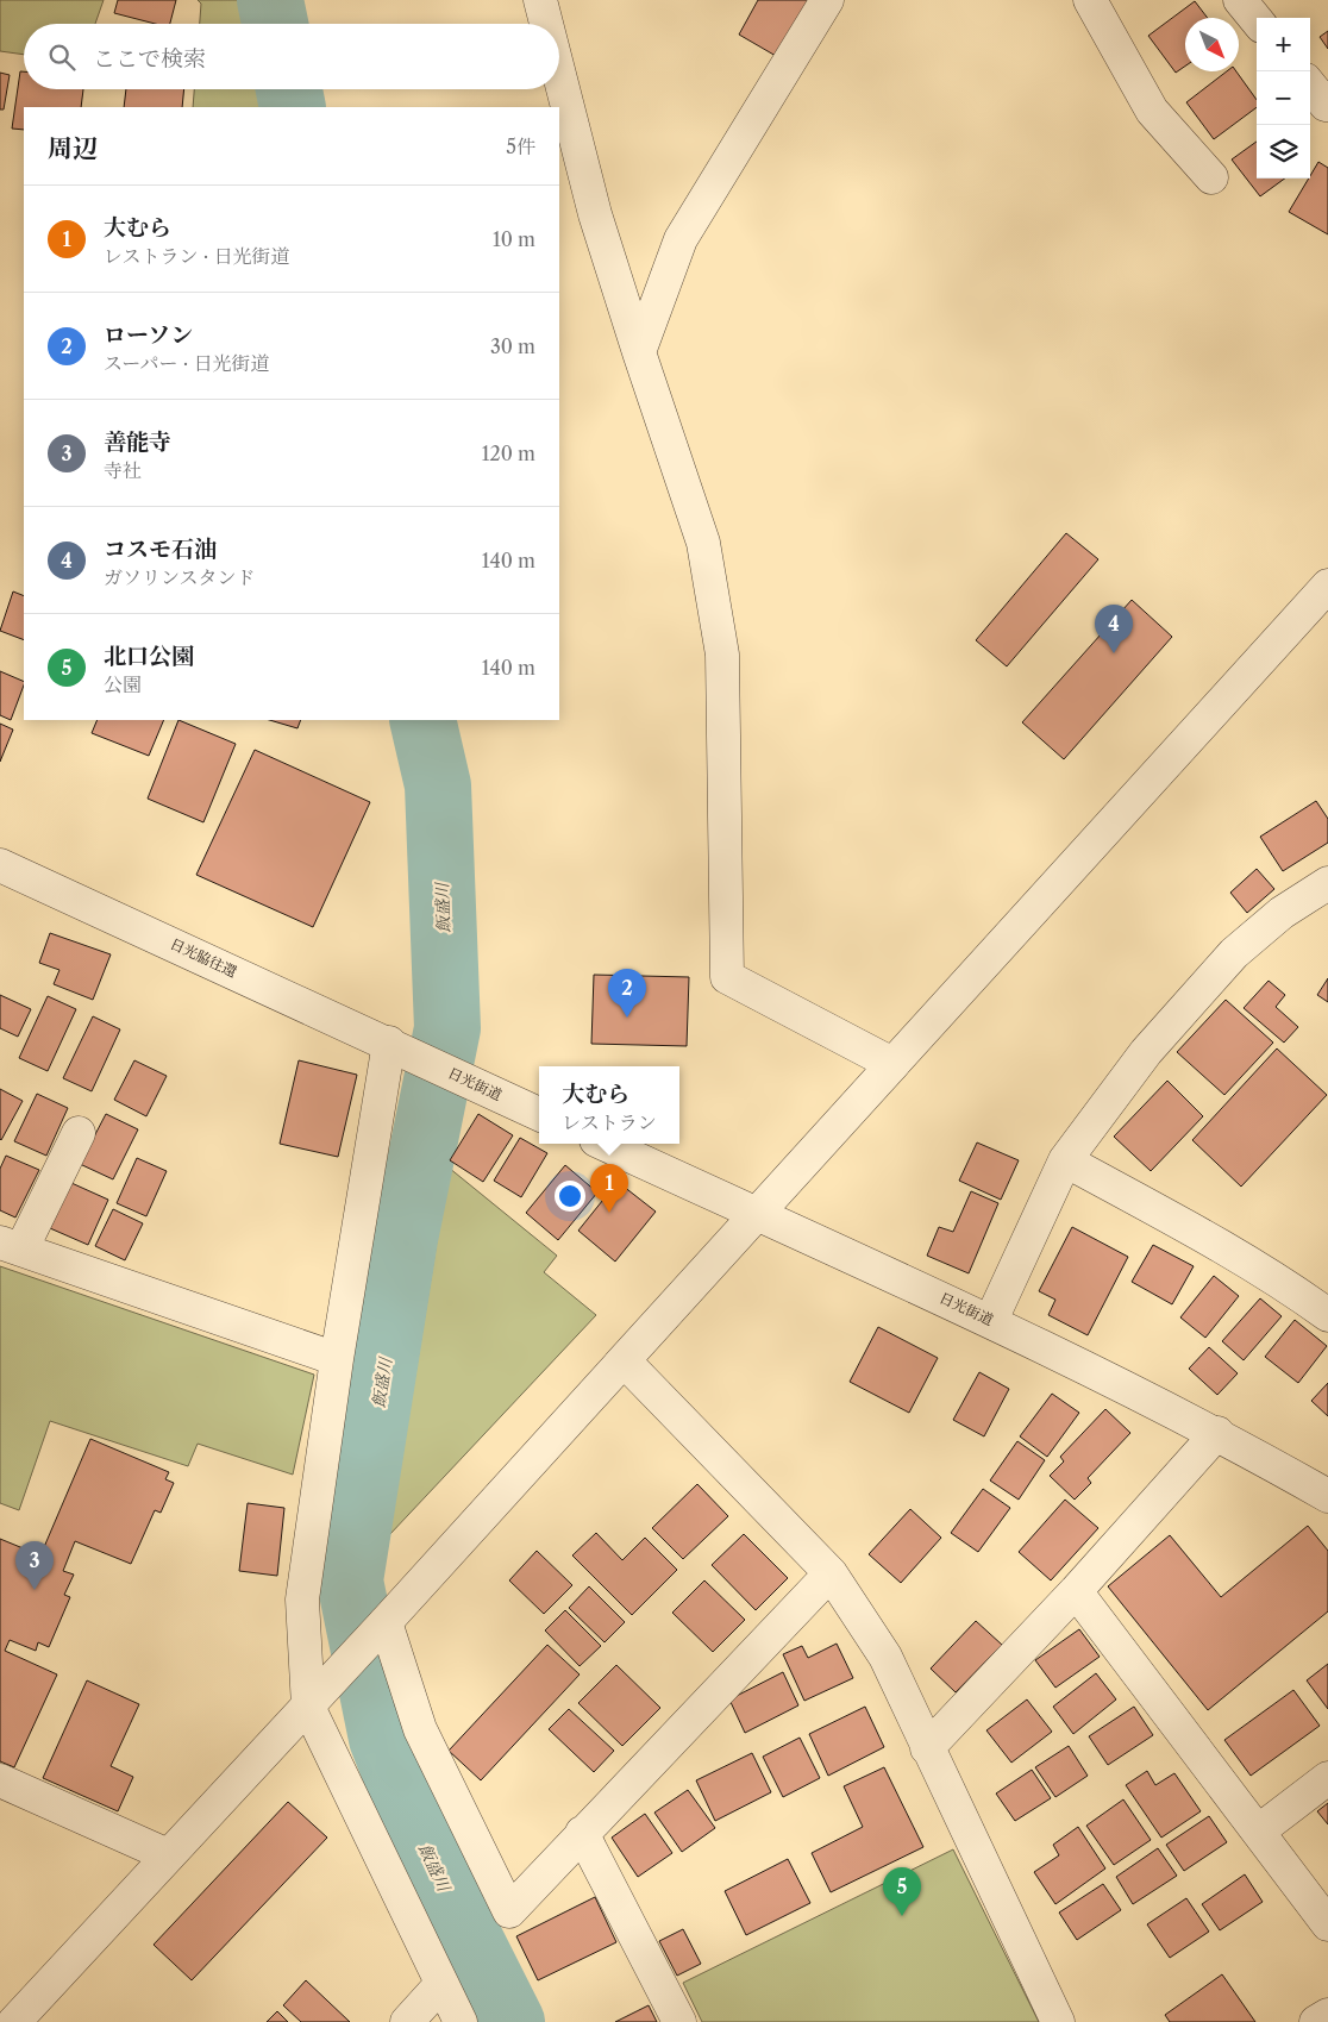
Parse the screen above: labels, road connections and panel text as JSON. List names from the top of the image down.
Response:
{
  "streets": {
    "street": ["日光脇往還", "日光街道"]
  },
  "crossings": [
    ["日光脇往還", "日光街道"]
  ],
  "water": ["飯盛川"],
  "north": "bottom right",
  "page": {
    "map_buttons": ["+", "−"],
    "search": "ここで検索",
    "heading": ["周辺", "5件"],
    "list": [
      {
        "mark": "1",
        "name": "大むら",
        "note": "レストラン · 日光街道",
        "value": "10 m"
      },
      {
        "mark": "2",
        "name": "ローソン",
        "note": "スーパー · 日光街道",
        "value": "30 m"
      },
      {
        "mark": "3",
        "name": "善能寺",
        "note": "寺社",
        "value": "120 m"
      },
      {
        "mark": "4",
        "name": "コスモ石油",
        "note": "ガソリンスタンド",
        "value": "140 m"
      },
      {
        "mark": "5",
        "name": "北口公園",
        "note": "公園",
        "value": "140 m"
      }
    ],
    "pins": [
      "4",
      "2",
      "1",
      "3",
      "5"
    ],
    "popup": ["大むら", "レストラン"]
  }
}
